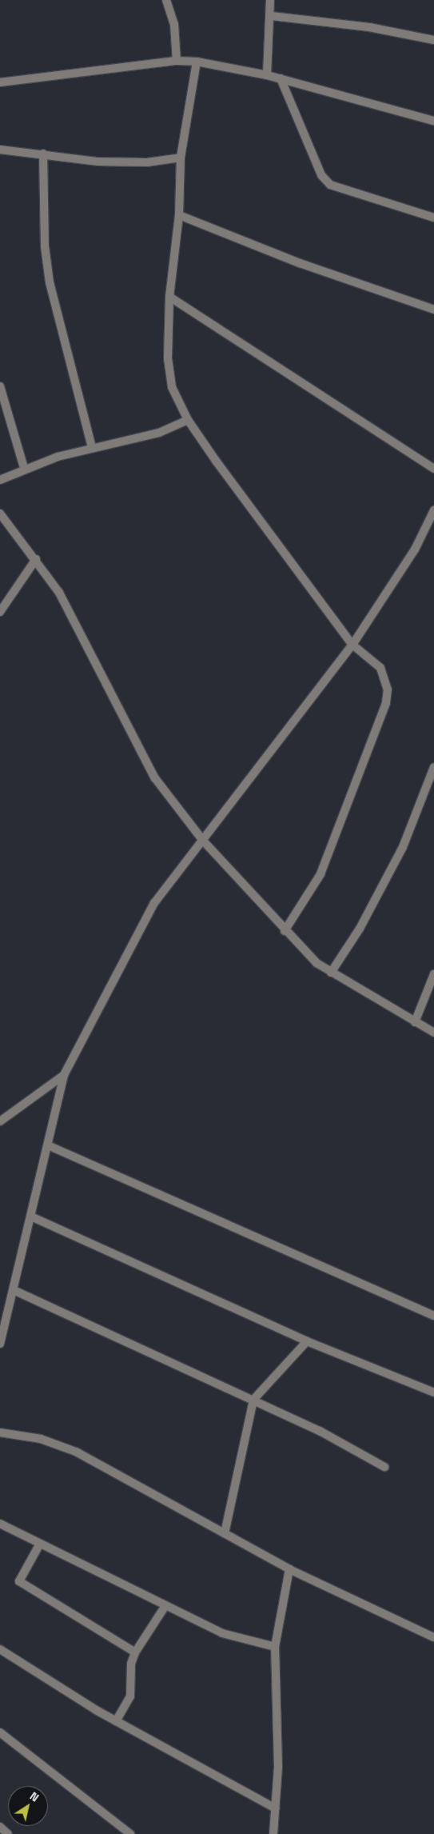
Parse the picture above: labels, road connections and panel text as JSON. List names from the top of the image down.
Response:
{
  "north": "top right"
}
